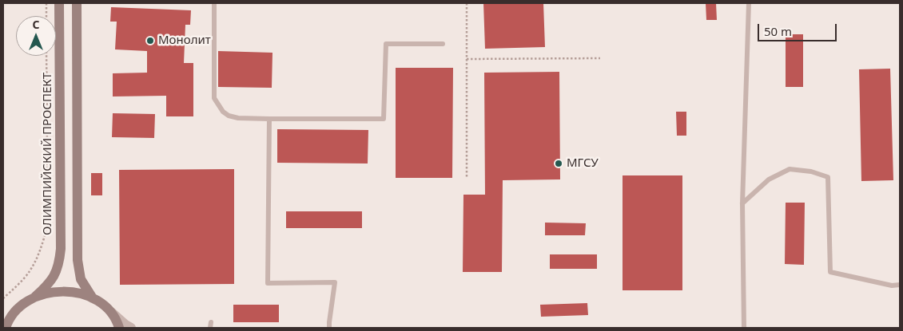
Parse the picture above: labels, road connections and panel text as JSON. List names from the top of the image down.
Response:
{
  "streets": {
    "main road": ["ОЛИМПИЙСКИЙ ПРОСПЕКТ"]
  },
  "places": ["Монолит", "МГСУ"],
  "scale_bar": "50 m",
  "north": "top"
}
